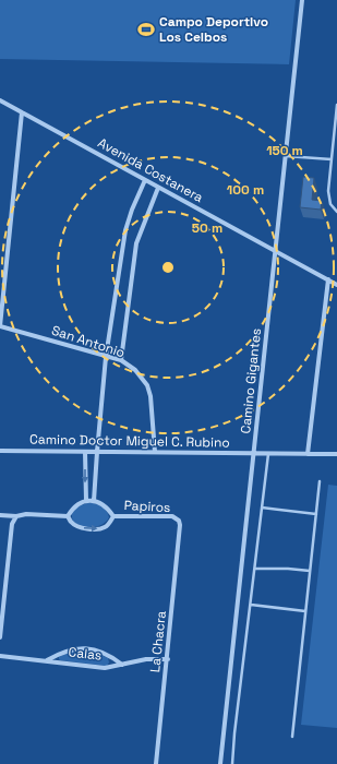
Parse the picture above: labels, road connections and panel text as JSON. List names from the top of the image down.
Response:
{
  "streets": {
    "street": [
      "Avenida Costanera",
      "San Antonio",
      "Camino Gigantes",
      "Camino Doctor Miguel C. Rubino",
      "Papiros",
      "La Chacra",
      "Calas"
    ]
  },
  "crossings": [
    ["Avenida Costanera", "Camino Gigantes"],
    ["San Antonio", "Camino Doctor Miguel C. Rubino"],
    ["Camino Gigantes", "Camino Doctor Miguel C. Rubino"],
    ["Papiros", "La Chacra"],
    ["La Chacra", "Calas"]
  ],
  "places": {
    "sports": ["Campo Deportivo Los Ceibos"]
  },
  "rings": ["150 m", "100 m", "50 m"]
}
